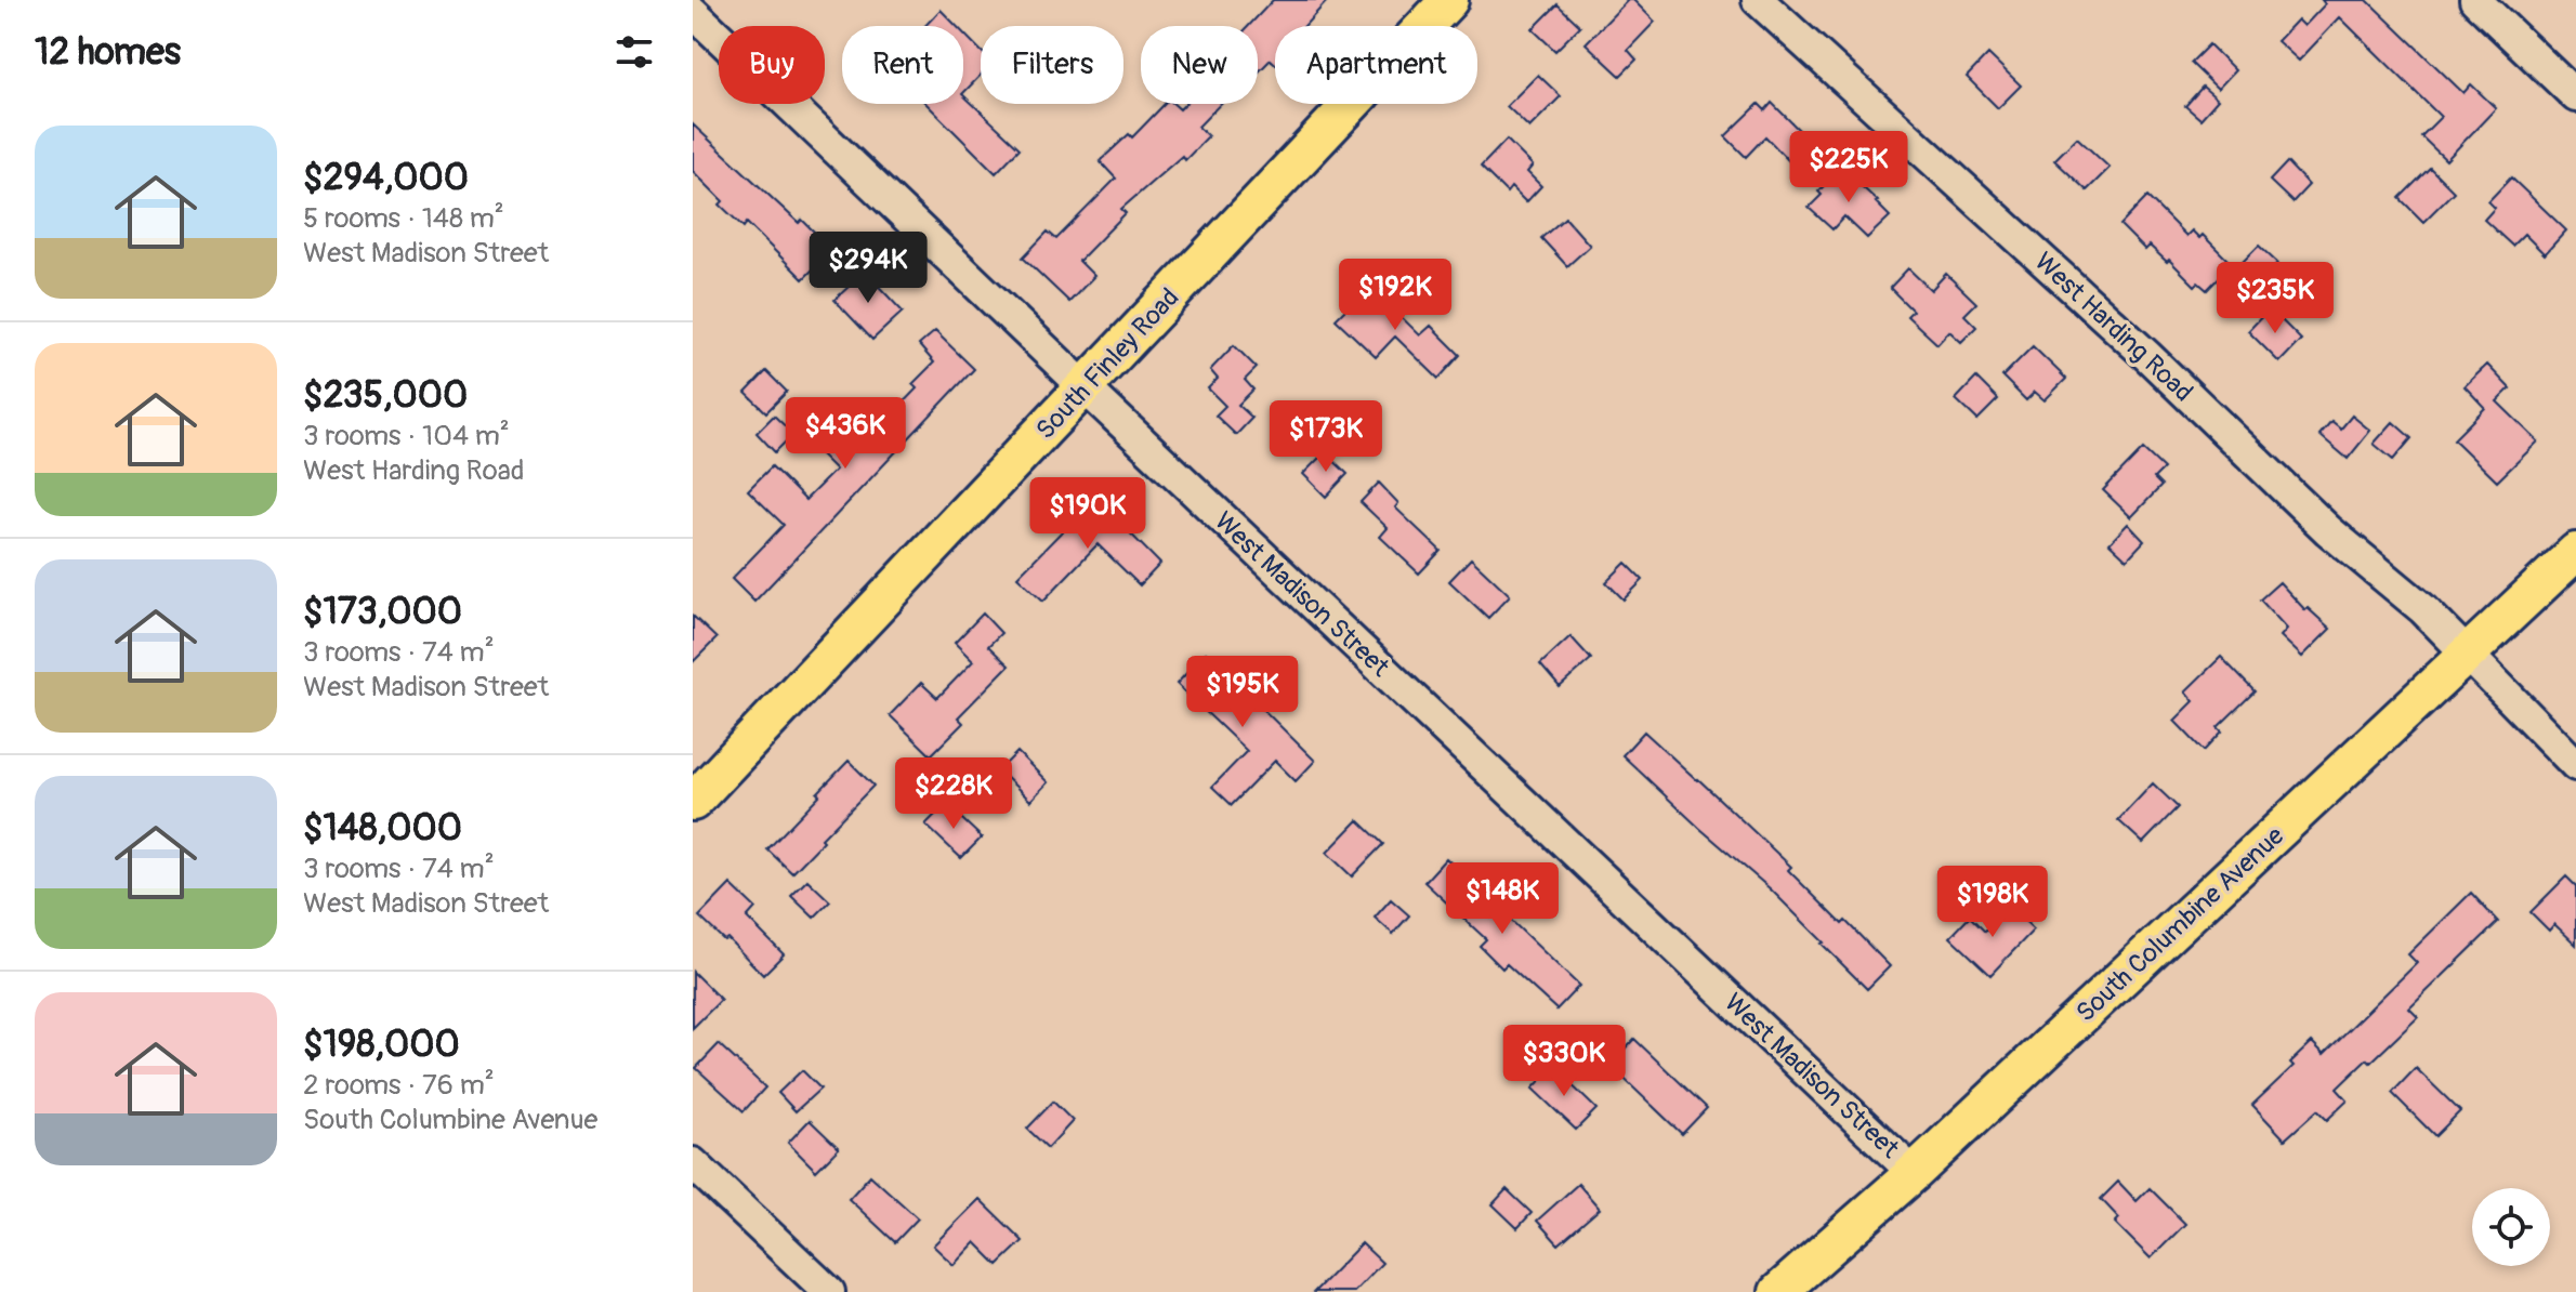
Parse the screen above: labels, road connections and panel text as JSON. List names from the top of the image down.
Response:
{
  "streets": {
    "main road": ["South Finley Road", "South Columbine Avenue"],
    "street": ["West Harding Road", "West Madison Street"]
  },
  "crossings": [
    ["West Harding Road", "South Columbine Avenue"],
    ["South Finley Road", "West Madison Street"],
    ["West Madison Street", "South Columbine Avenue"]
  ],
  "page": {
    "heading": "12 homes",
    "chip": [
      "Buy",
      "Rent",
      "Filters",
      "New",
      "Apartment"
    ],
    "list": [
      {
        "name": "$294,000",
        "note": "5 rooms · 148 m² · West Madison Street"
      },
      {
        "name": "$235,000",
        "note": "3 rooms · 104 m² · West Harding Road"
      },
      {
        "name": "$173,000",
        "note": "3 rooms · 74 m² · West Madison Street"
      },
      {
        "name": "$148,000",
        "note": "3 rooms · 74 m² · West Madison Street"
      },
      {
        "name": "$198,000",
        "note": "2 rooms · 76 m² · South Columbine Avenue"
      }
    ],
    "price": [
      "$225K",
      "$294K",
      "$192K",
      "$235K",
      "$436K",
      "$173K",
      "$190K",
      "$195K",
      "$228K",
      "$148K",
      "$198K",
      "$330K"
    ]
  }
}
